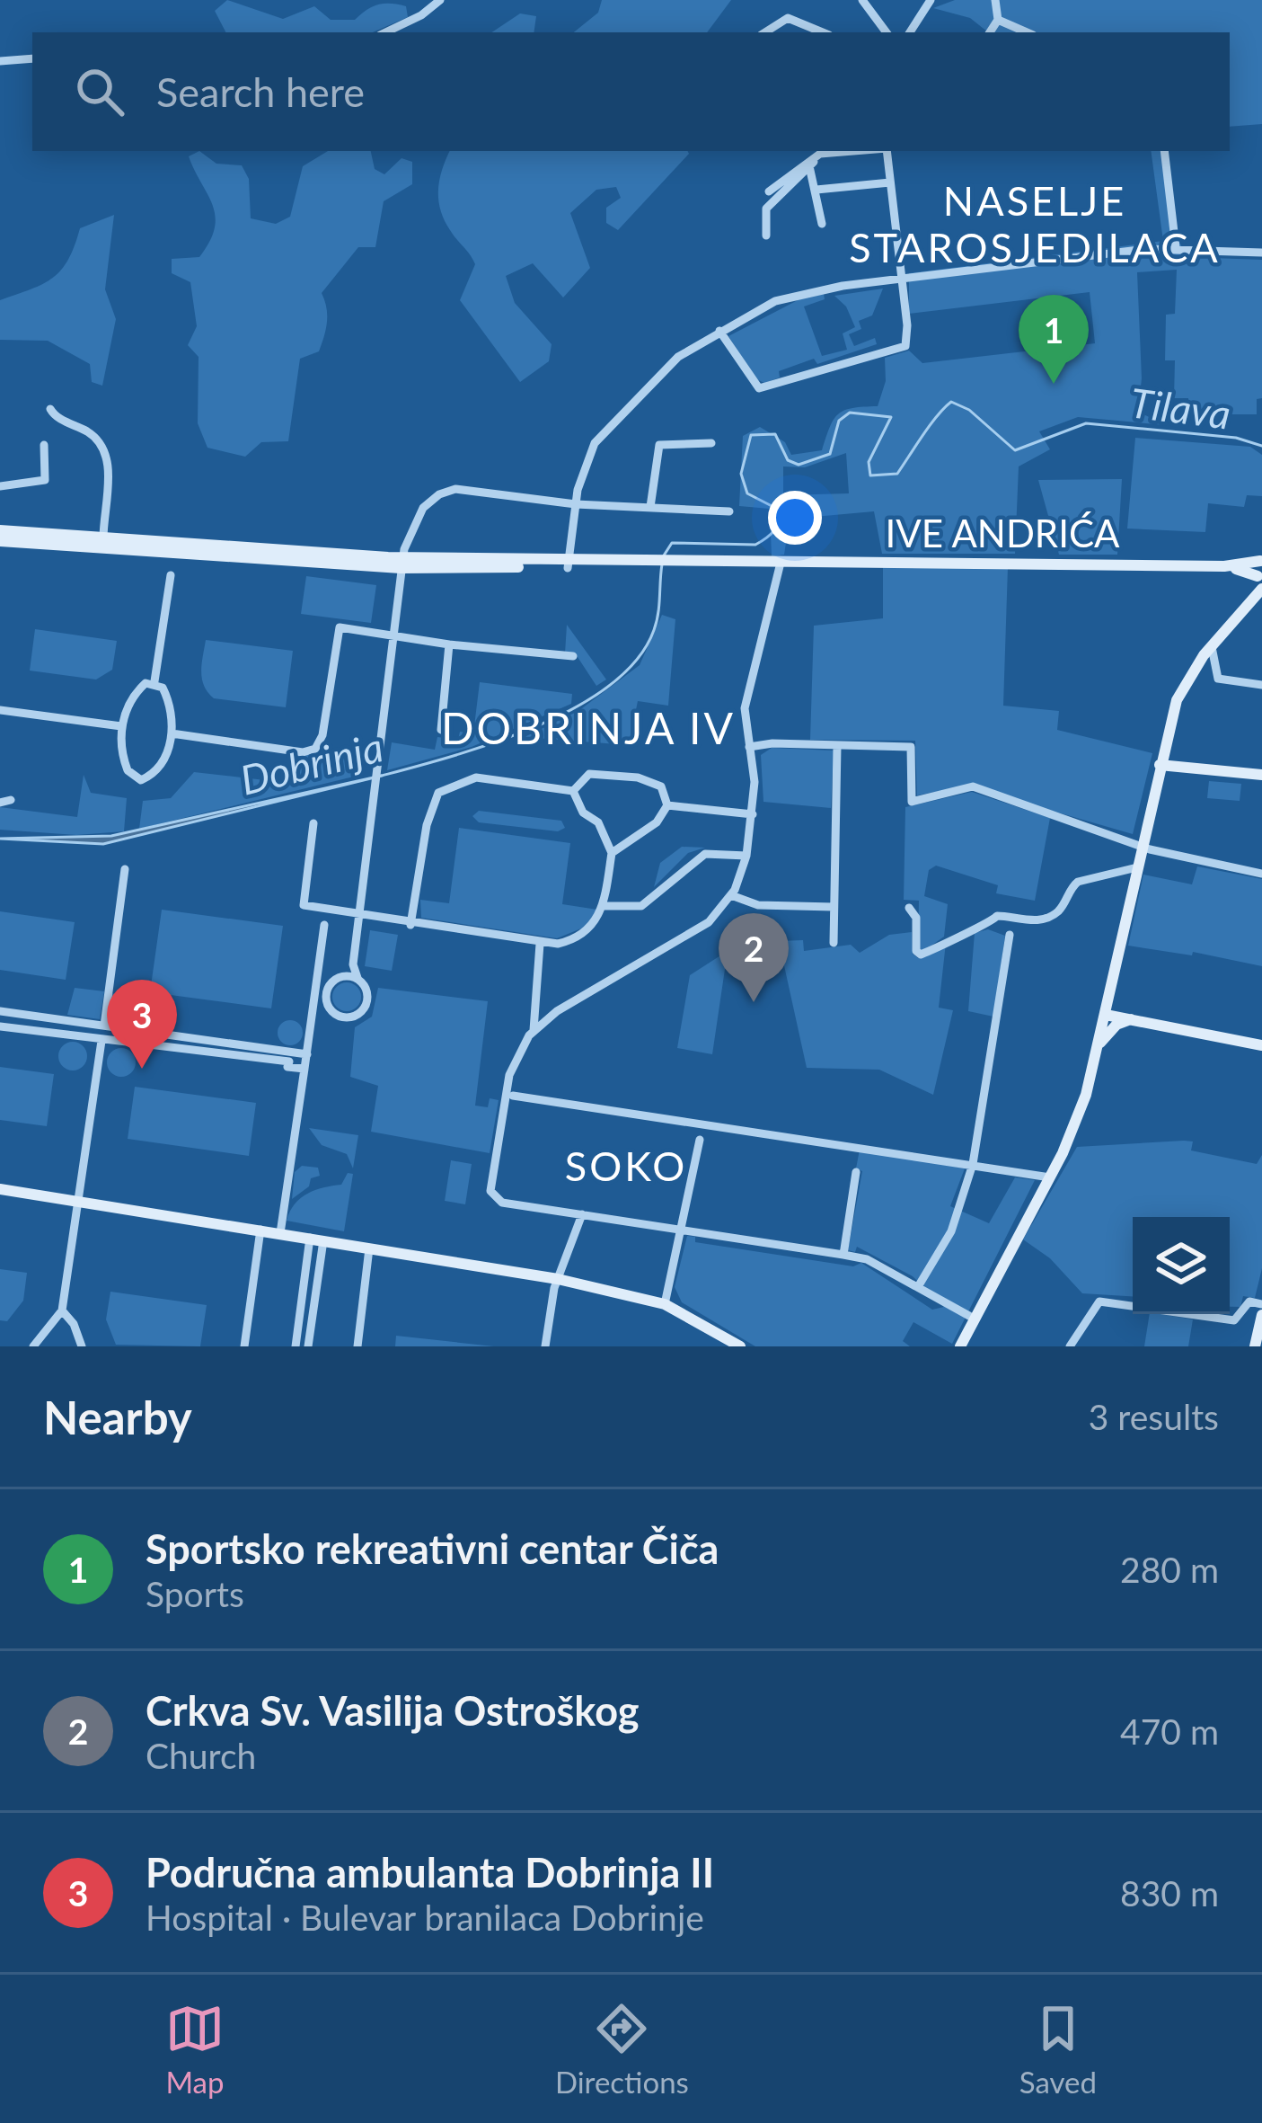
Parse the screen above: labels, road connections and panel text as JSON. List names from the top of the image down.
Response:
{
  "streets": {
    "main road": ["IVE ANDRIĆA"]
  },
  "districts": ["NASELJE STAROSJEDILACA", "DOBRINJA IV", "SOKO"],
  "water": ["Tilava", "Dobrinja"],
  "page": {
    "search": "Search here",
    "pins": ["1", "2", "3"],
    "heading": ["Nearby", "3 results"],
    "list": [
      {
        "mark": "1",
        "name": "Sportsko rekreativni centar Čiča",
        "note": "Sports",
        "value": "280 m"
      },
      {
        "mark": "2",
        "name": "Crkva Sv. Vasilija Ostroškog",
        "note": "Church",
        "value": "470 m"
      },
      {
        "mark": "3",
        "name": "Područna ambulanta Dobrinja II",
        "note": "Hospital · Bulevar branilaca Dobrinje",
        "value": "830 m"
      }
    ],
    "nav": ["Map", "Directions", "Saved"]
  }
}
